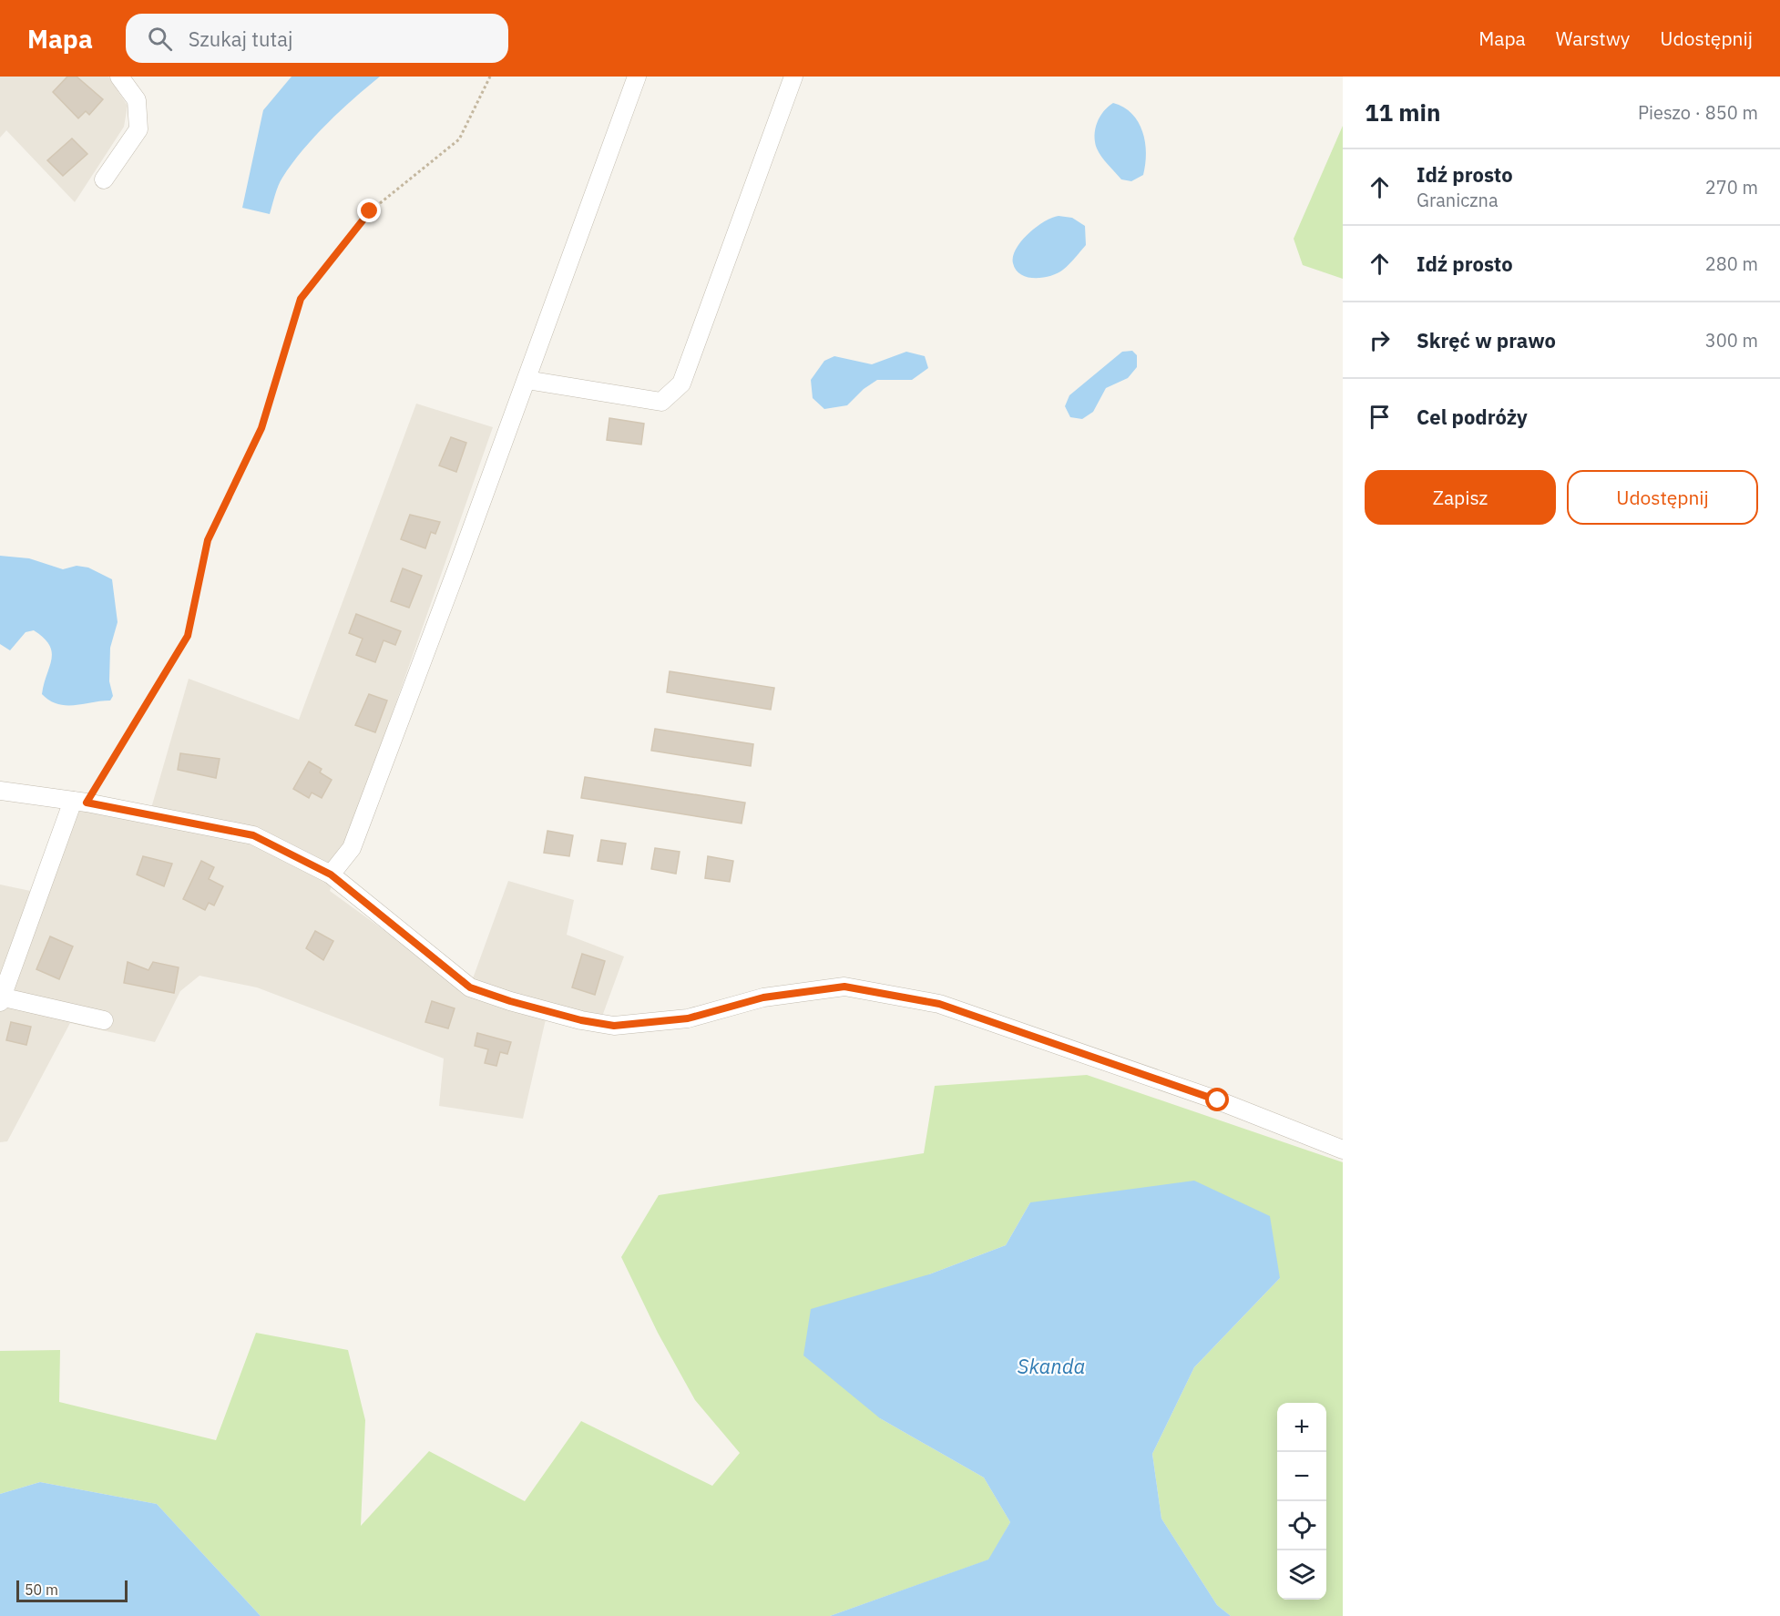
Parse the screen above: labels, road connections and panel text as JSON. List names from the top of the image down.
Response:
{
  "water": ["Skanda"],
  "scale_bar": "50 m",
  "page": {
    "header": "Mapa",
    "search": "Szukaj tutaj",
    "nav": ["Mapa", "Warstwy", "Udostępnij"],
    "heading": ["11 min", "Pieszo · 850 m"],
    "list": [
      ["Idź prosto", "Graniczna", "270 m"],
      ["Idź prosto", "280 m"],
      ["Skręć w prawo", "300 m"],
      "Cel podróży"
    ],
    "buttons": ["Zapisz", "Udostępnij"],
    "map_buttons": ["+", "−"],
    "scale": "50 m"
  }
}
